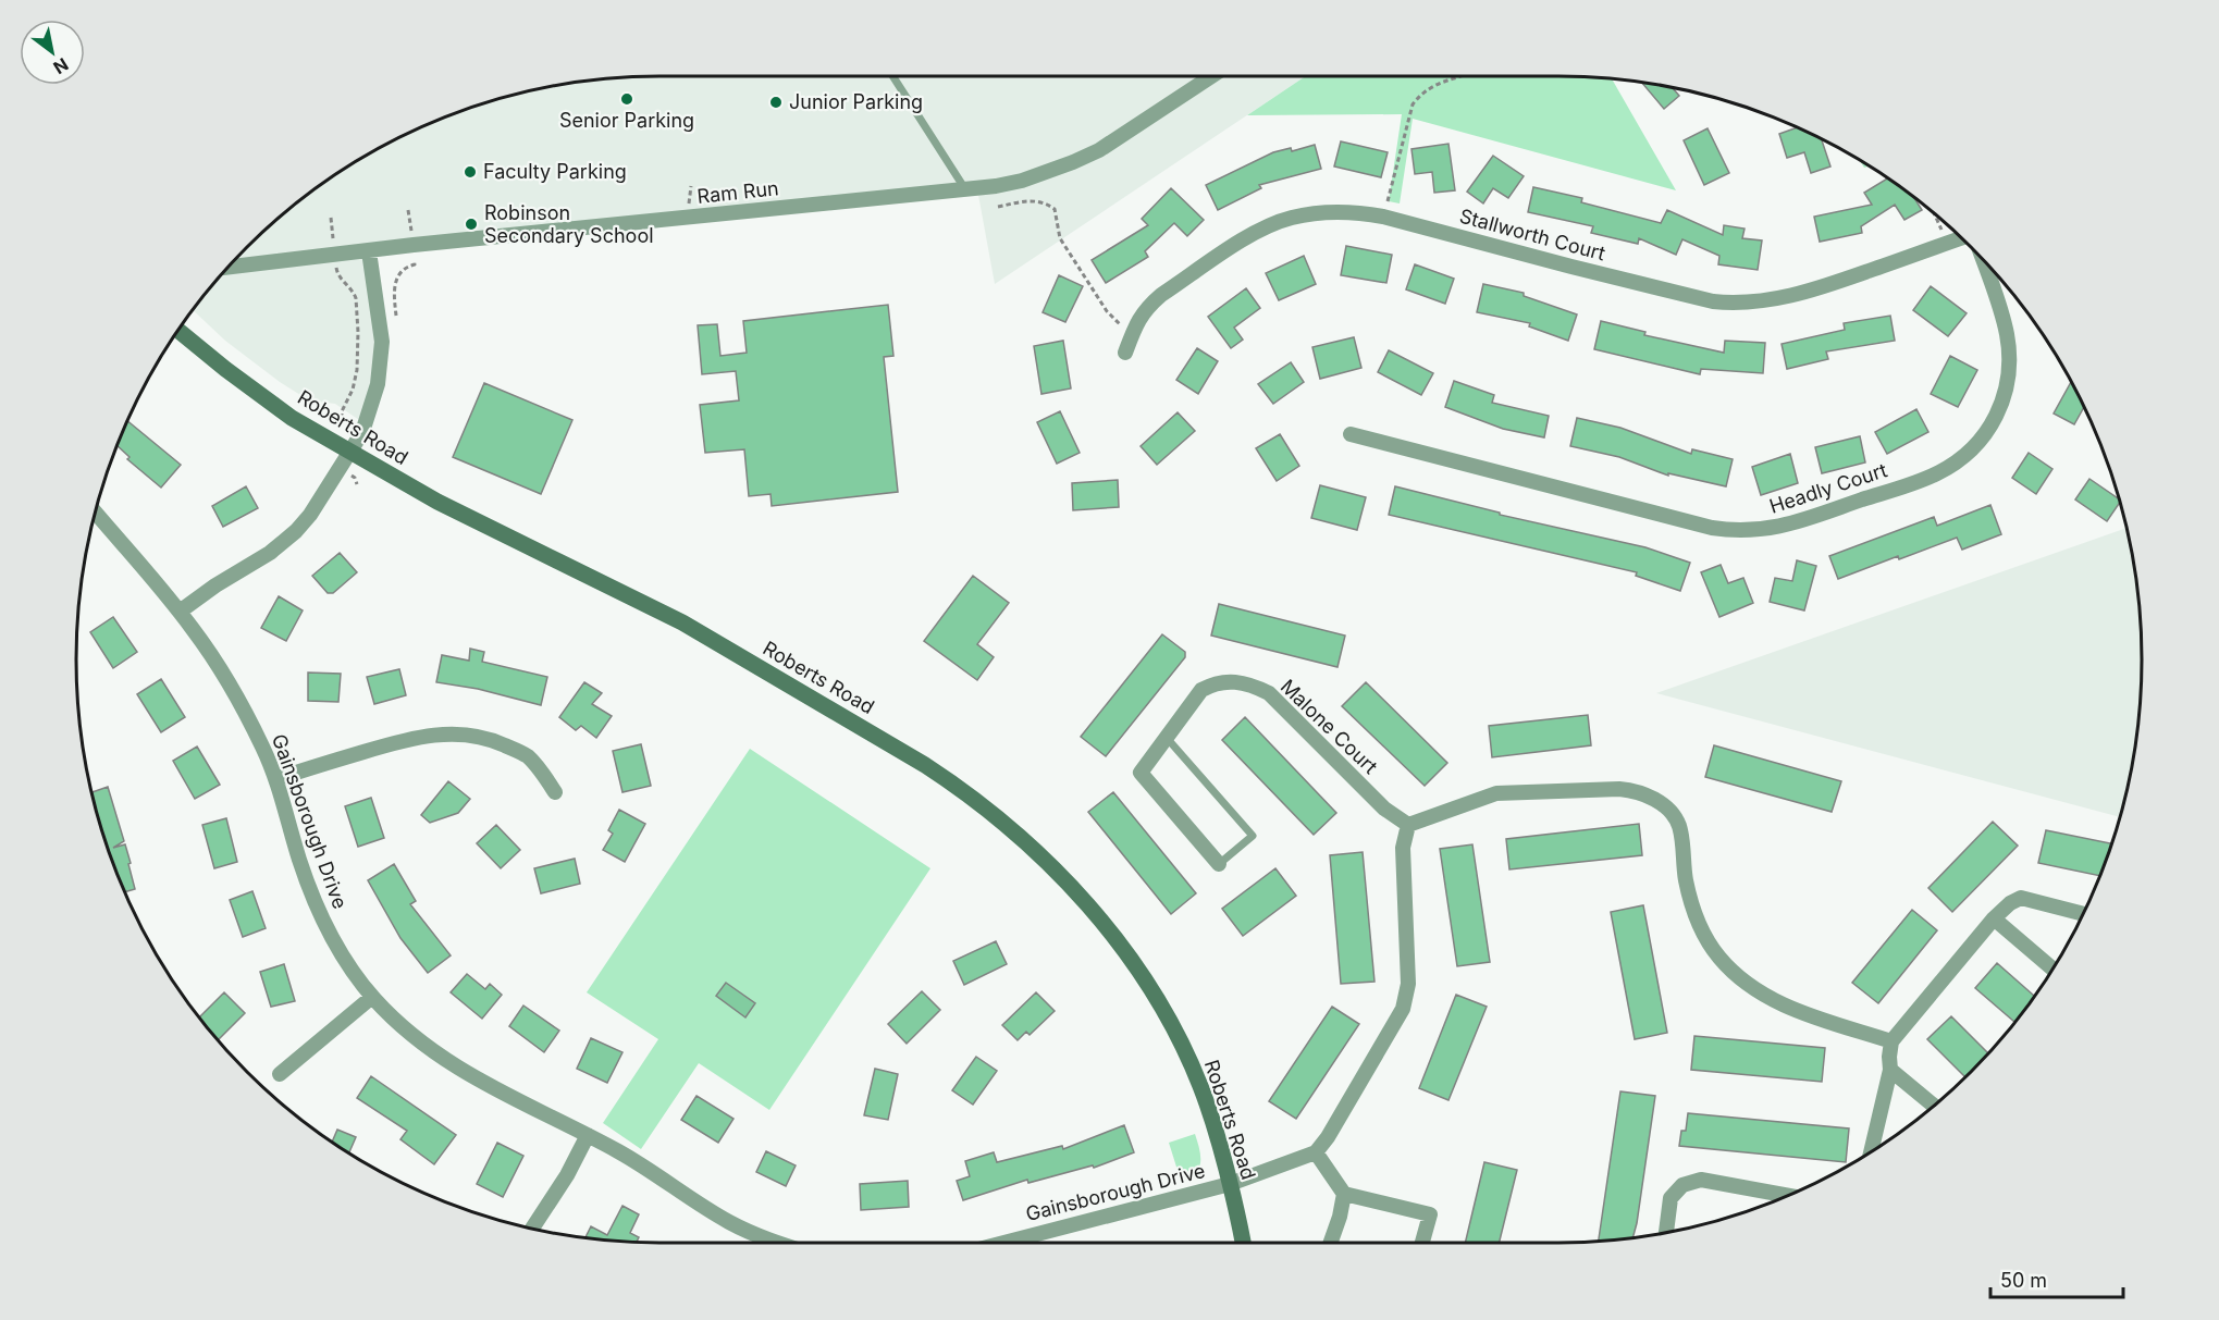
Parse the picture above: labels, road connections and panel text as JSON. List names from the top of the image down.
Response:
{
  "streets": {
    "main road": ["Roberts Road"],
    "street": [
      "Ram Run",
      "Stallworth Court",
      "Headly Court",
      "Malone Court",
      "Gainsborough Drive"
    ]
  },
  "crossings": [
    ["Roberts Road", "Gainsborough Drive"]
  ],
  "places": [
    "Senior Parking",
    "Junior Parking",
    "Faculty Parking",
    "Robinson Secondary School"
  ],
  "scale_bar": "50 m",
  "north": "bottom right"
}
